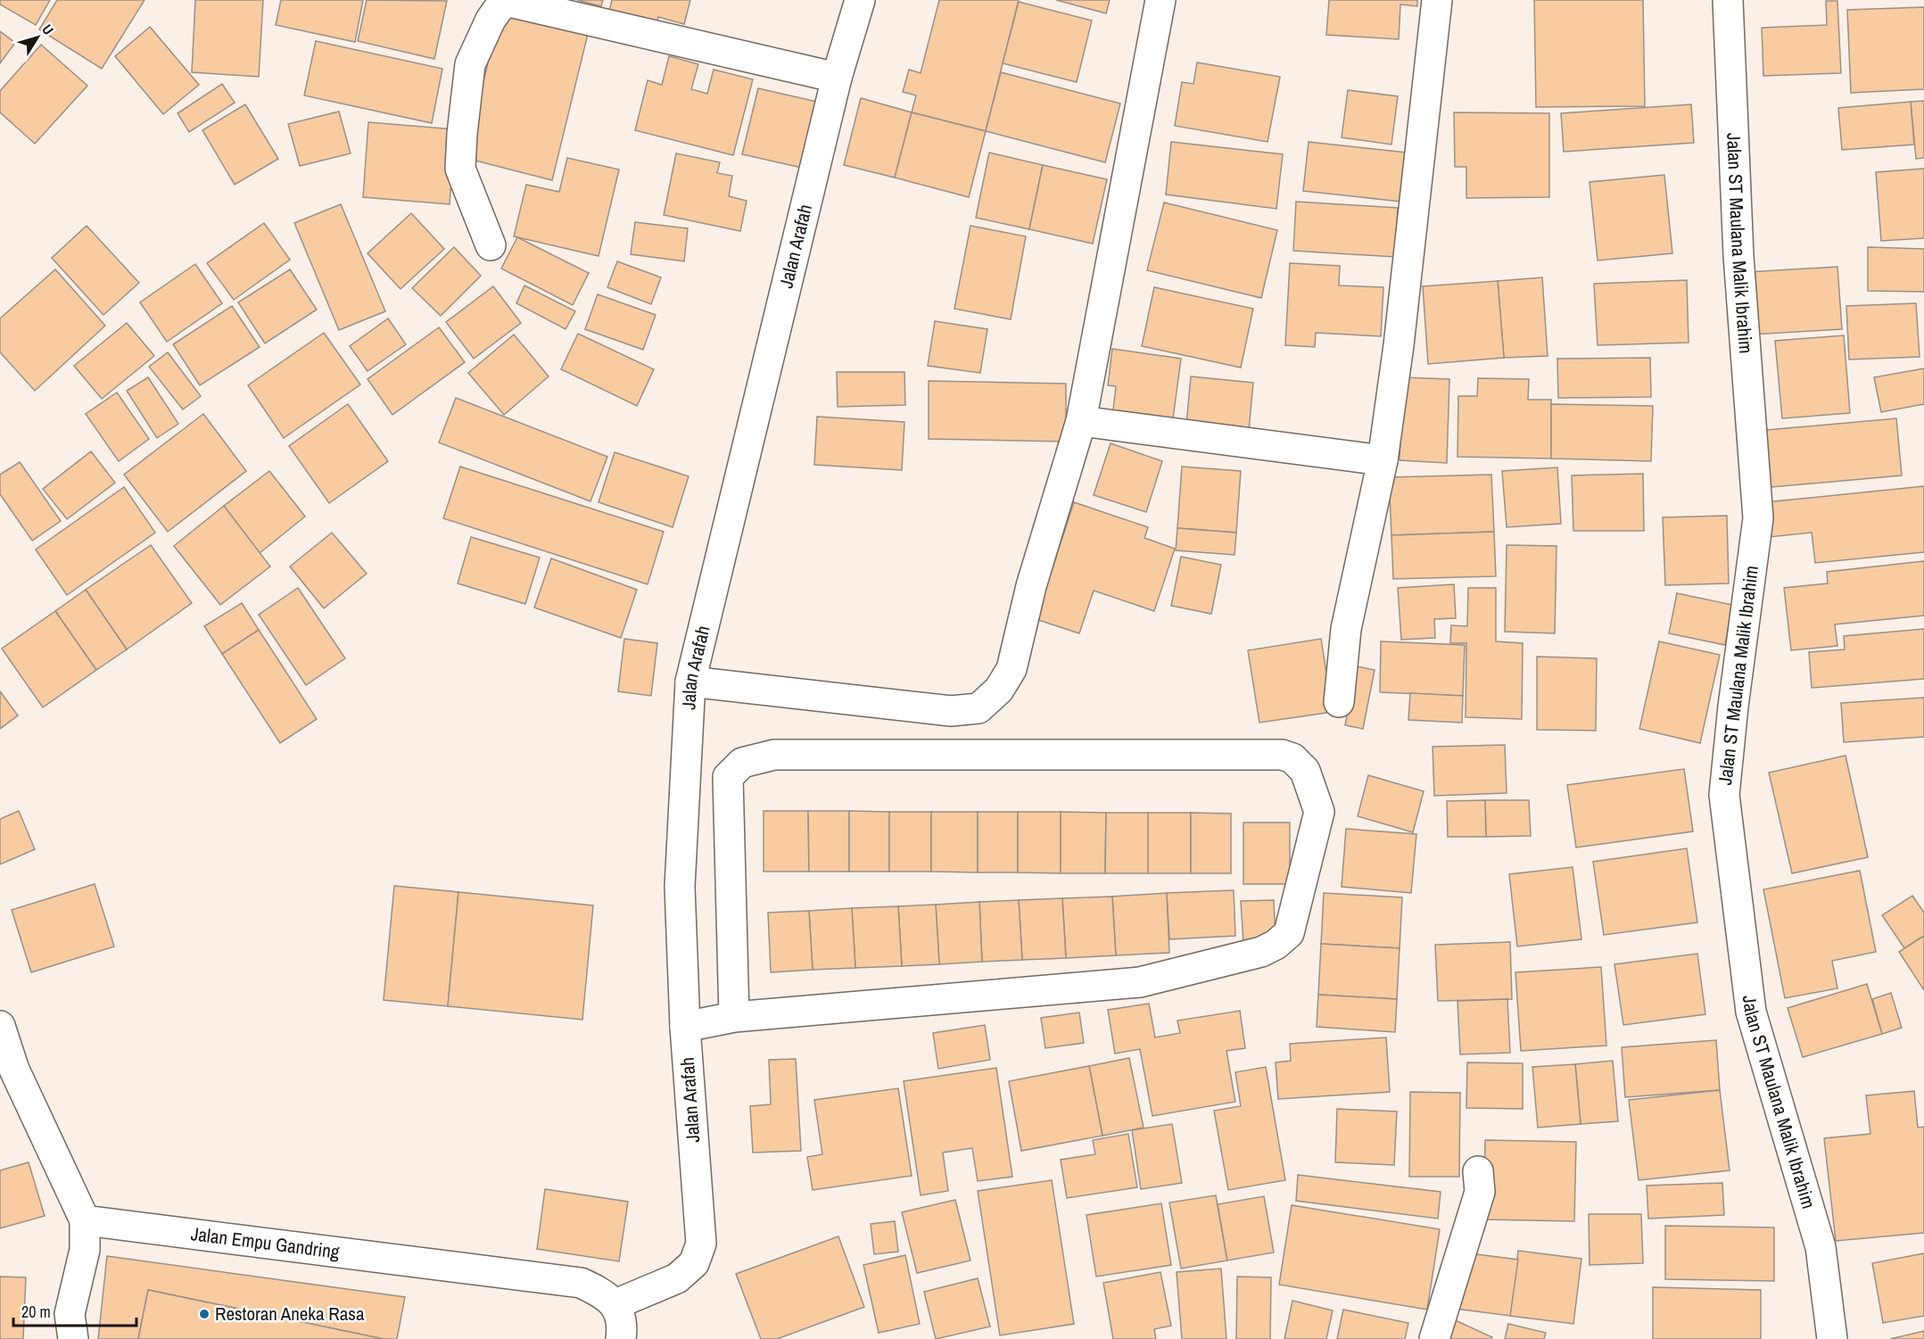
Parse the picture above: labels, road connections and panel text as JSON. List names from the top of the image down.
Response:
{
  "streets": {
    "street": ["Jalan ST Maulana Malik Ibrahim", "Jalan Arafah", "Jalan Empu Gandring"]
  },
  "crossings": [
    ["Jalan Arafah", "Jalan Empu Gandring"]
  ],
  "places": ["Restoran Aneka Rasa"],
  "scale_bar": "20 m",
  "north": "top right"
}
